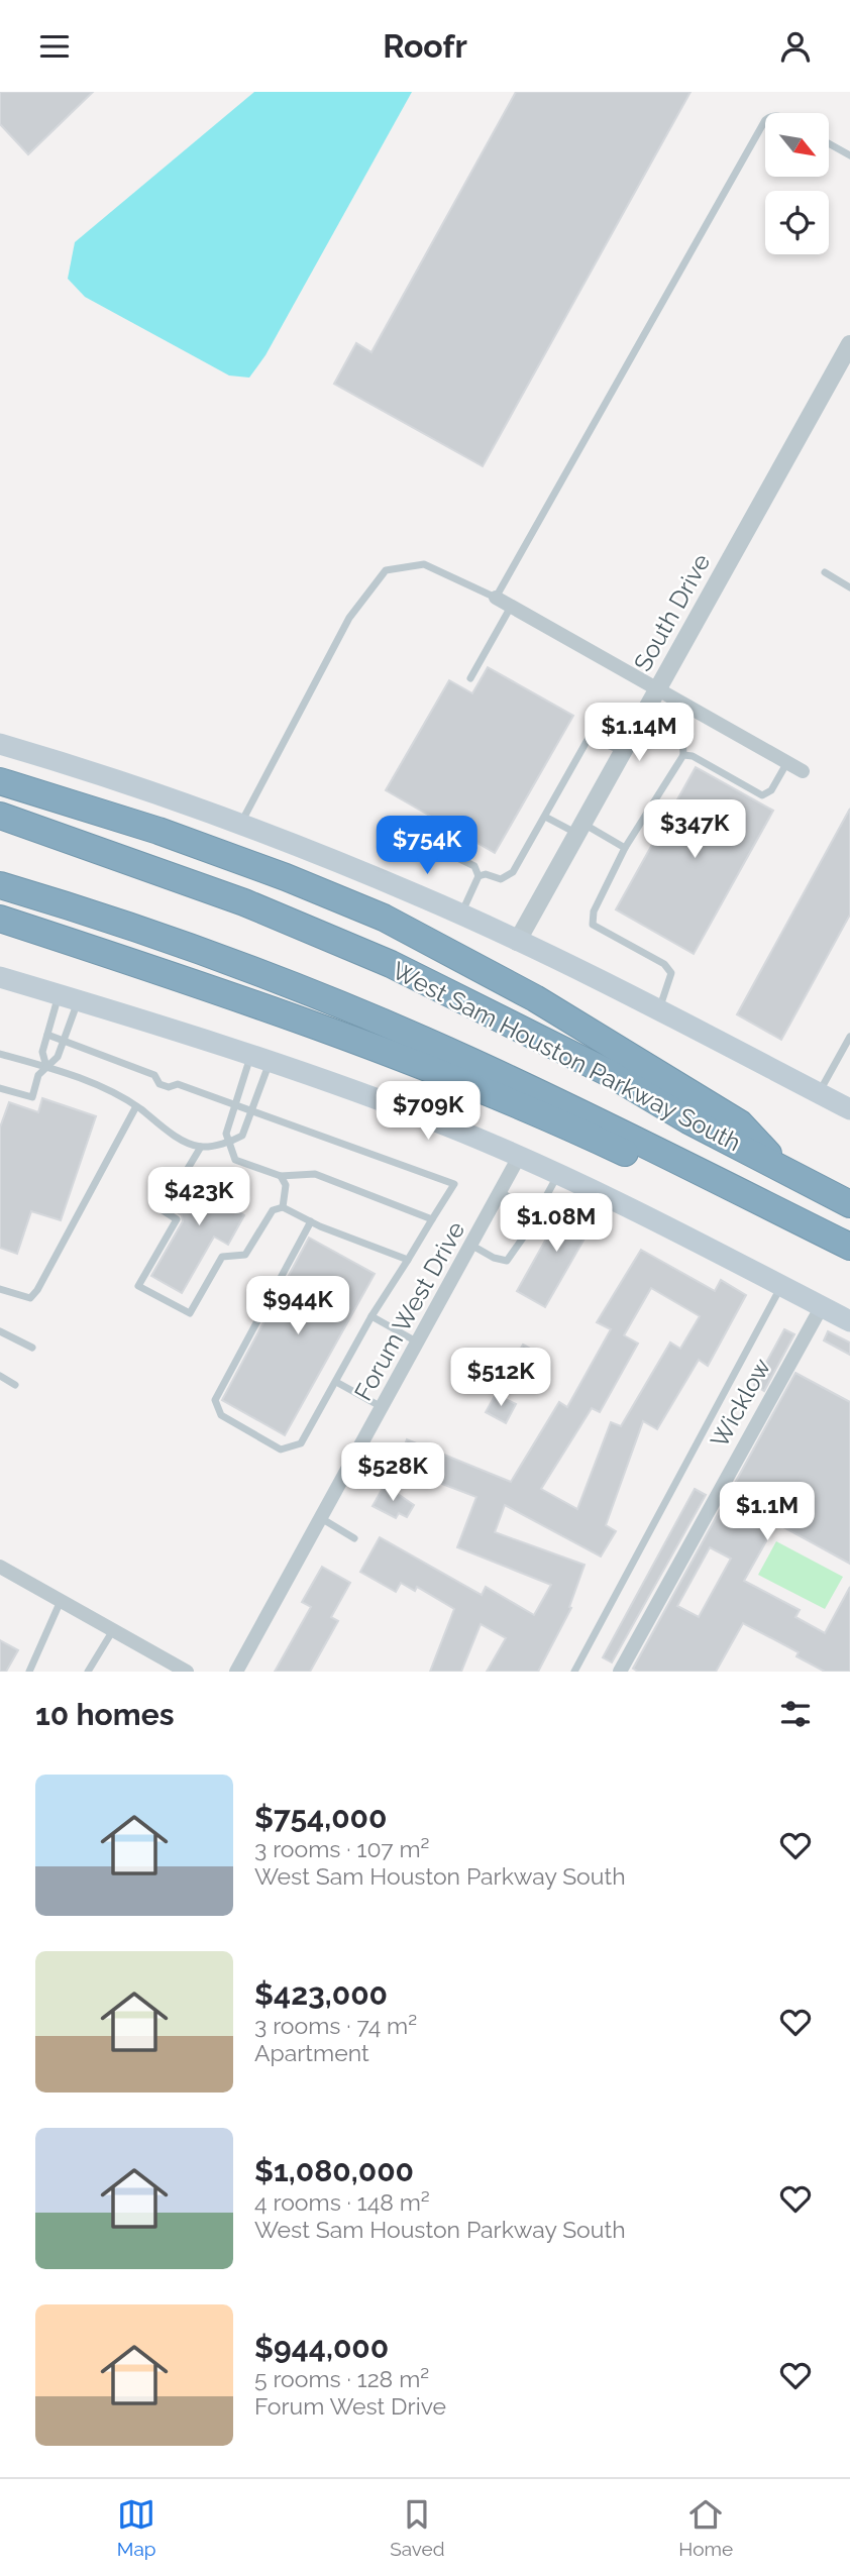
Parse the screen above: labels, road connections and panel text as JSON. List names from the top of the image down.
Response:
{
  "streets": {
    "highway": ["West Sam Houston Parkway South"],
    "street": ["South Drive", "Forum West Drive", "Wicklow"]
  },
  "north": "bottom right",
  "page": {
    "header": "Roofr",
    "price": [
      "$1.14M",
      "$347K",
      "$754K",
      "$709K",
      "$423K",
      "$1.08M",
      "$944K",
      "$512K",
      "$528K",
      "$1.1M"
    ],
    "heading": "10 homes",
    "list": [
      {
        "name": "$754,000",
        "note": "3 rooms · 107 m² · West Sam Houston Parkway South"
      },
      {
        "name": "$423,000",
        "note": "3 rooms · 74 m² · Apartment"
      },
      {
        "name": "$1,080,000",
        "note": "4 rooms · 148 m² · West Sam Houston Parkway South"
      },
      {
        "name": "$944,000",
        "note": "5 rooms · 128 m² · Forum West Drive"
      }
    ],
    "tabs": ["Map", "Saved", "Home"]
  }
}
